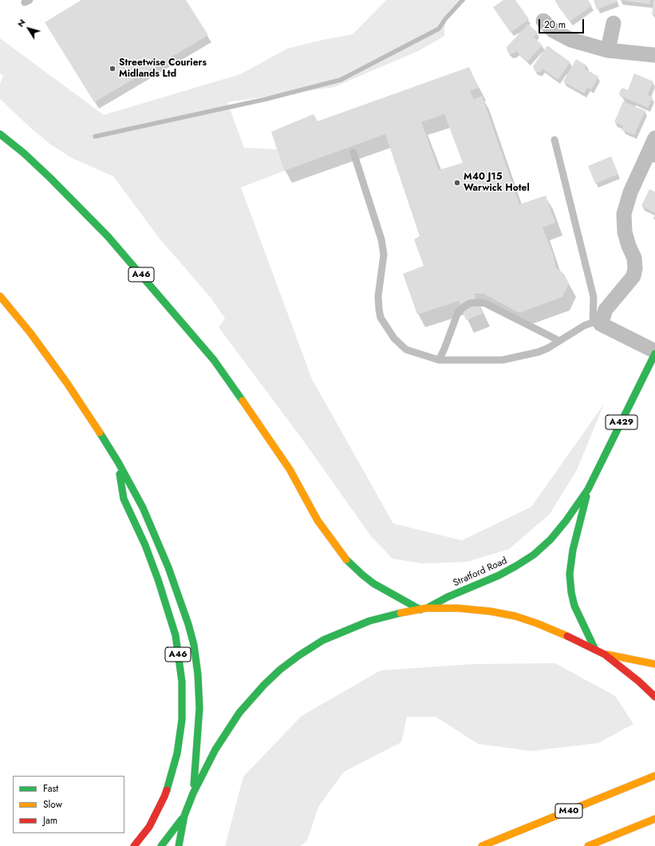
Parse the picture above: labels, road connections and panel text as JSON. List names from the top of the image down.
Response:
{
  "streets": {
    "highway": [
      "A46",
      "A429",
      "Stratford Road",
      "M40"
    ]
  },
  "crossings": [
    ["A46", "Stratford Road"]
  ],
  "places": ["Streetwise Couriers Midlands Ltd", "M40 J15 Warwick Hotel"],
  "legend": ["Fast", "Slow", "Jam"],
  "scale_bar": "20 m",
  "north": "top left"
}
